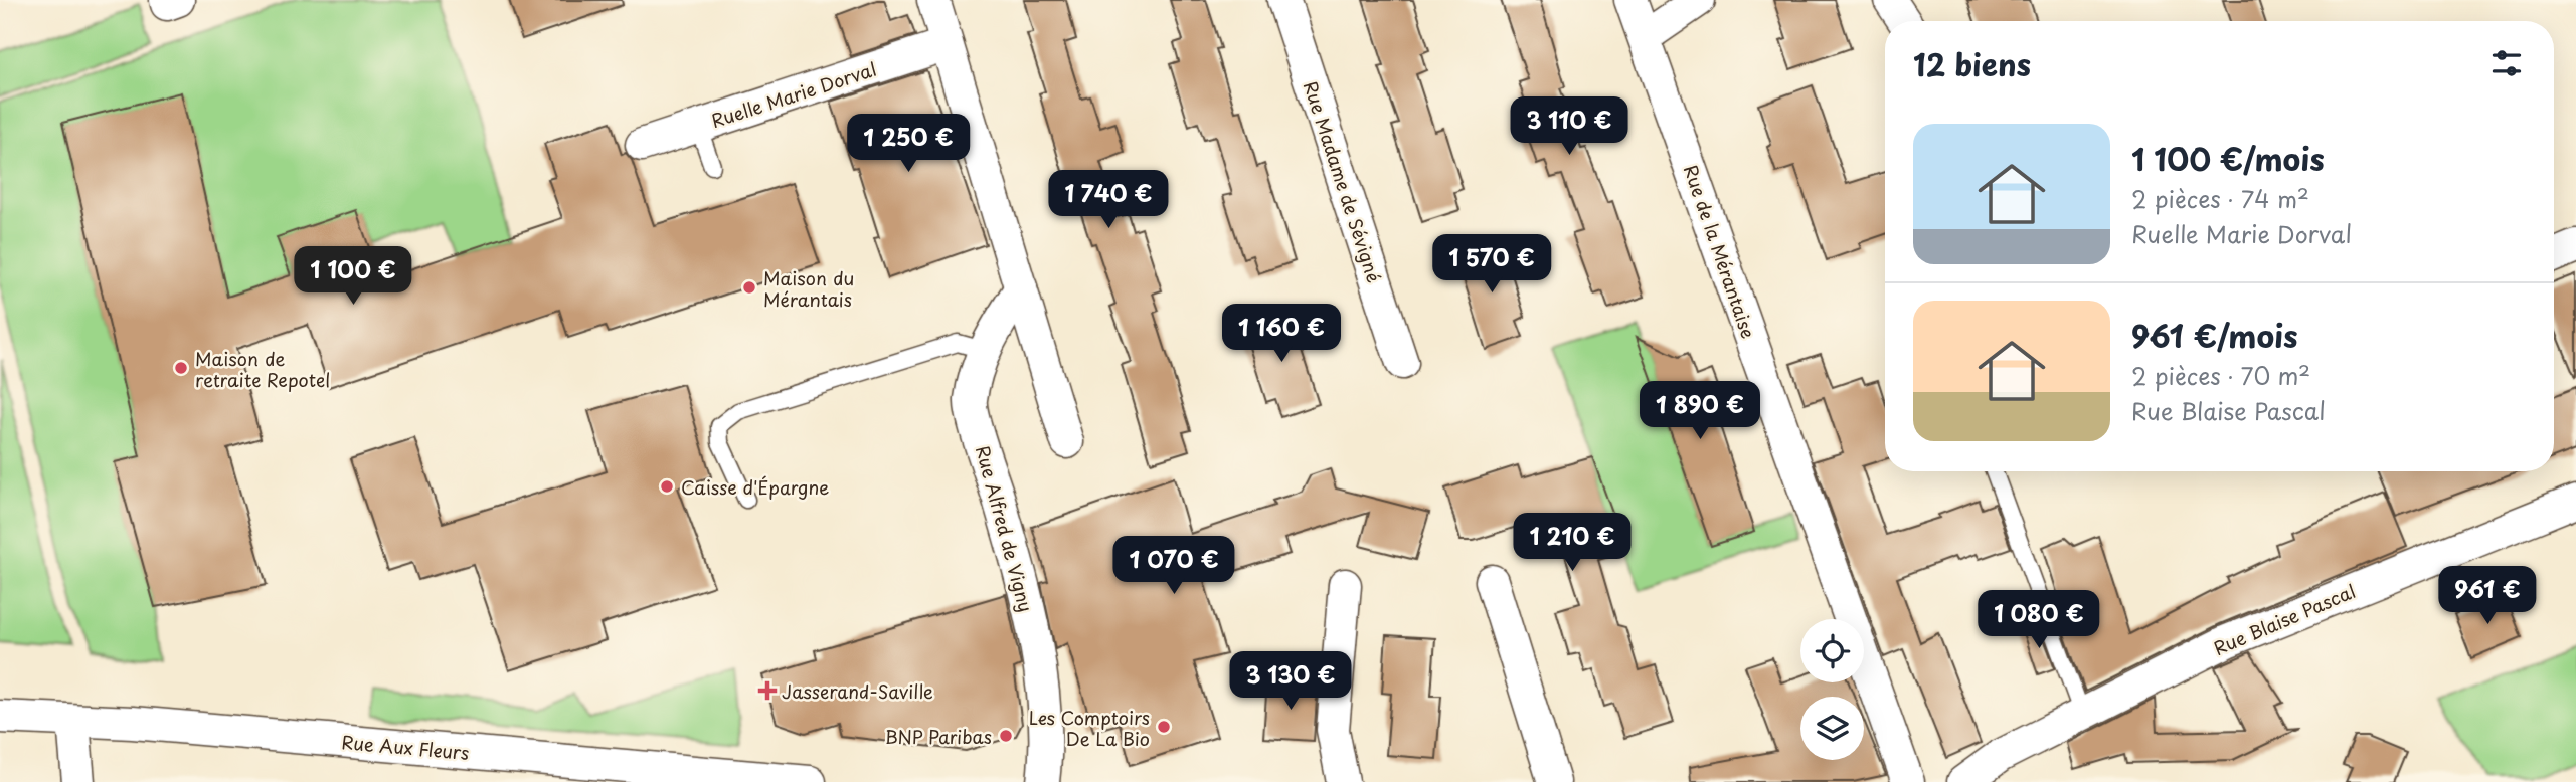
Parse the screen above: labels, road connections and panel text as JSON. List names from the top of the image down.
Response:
{
  "streets": {
    "street": [
      "Ruelle Marie Dorval",
      "Rue Madame de Sévigné",
      "Rue de la Mérantaise",
      "Rue Alfred de Vigny",
      "Rue Blaise Pascal",
      "Rue Aux Fleurs"
    ]
  },
  "places": {
    "other": [
      "Maison du Mérantais",
      "Maison de retraite Repotel",
      "Caisse d'Épargne",
      "Les Comptoirs De La Bio",
      "BNP Paribas"
    ],
    "health": ["Jasserand-Saville"]
  },
  "page": {
    "heading": "12 biens",
    "price": [
      "3 110 €",
      "1 250 €",
      "1 740 €",
      "1 570 €",
      "1 100 €",
      "1 160 €",
      "1 890 €",
      "1 210 €",
      "1 070 €",
      "961 €",
      "1 080 €",
      "3 130 €"
    ],
    "list": [
      {
        "name": "1 100 €/mois",
        "note": "2 pièces · 74 m² · Ruelle Marie Dorval"
      },
      {
        "name": "961 €/mois",
        "note": "2 pièces · 70 m² · Rue Blaise Pascal"
      }
    ]
  }
}
